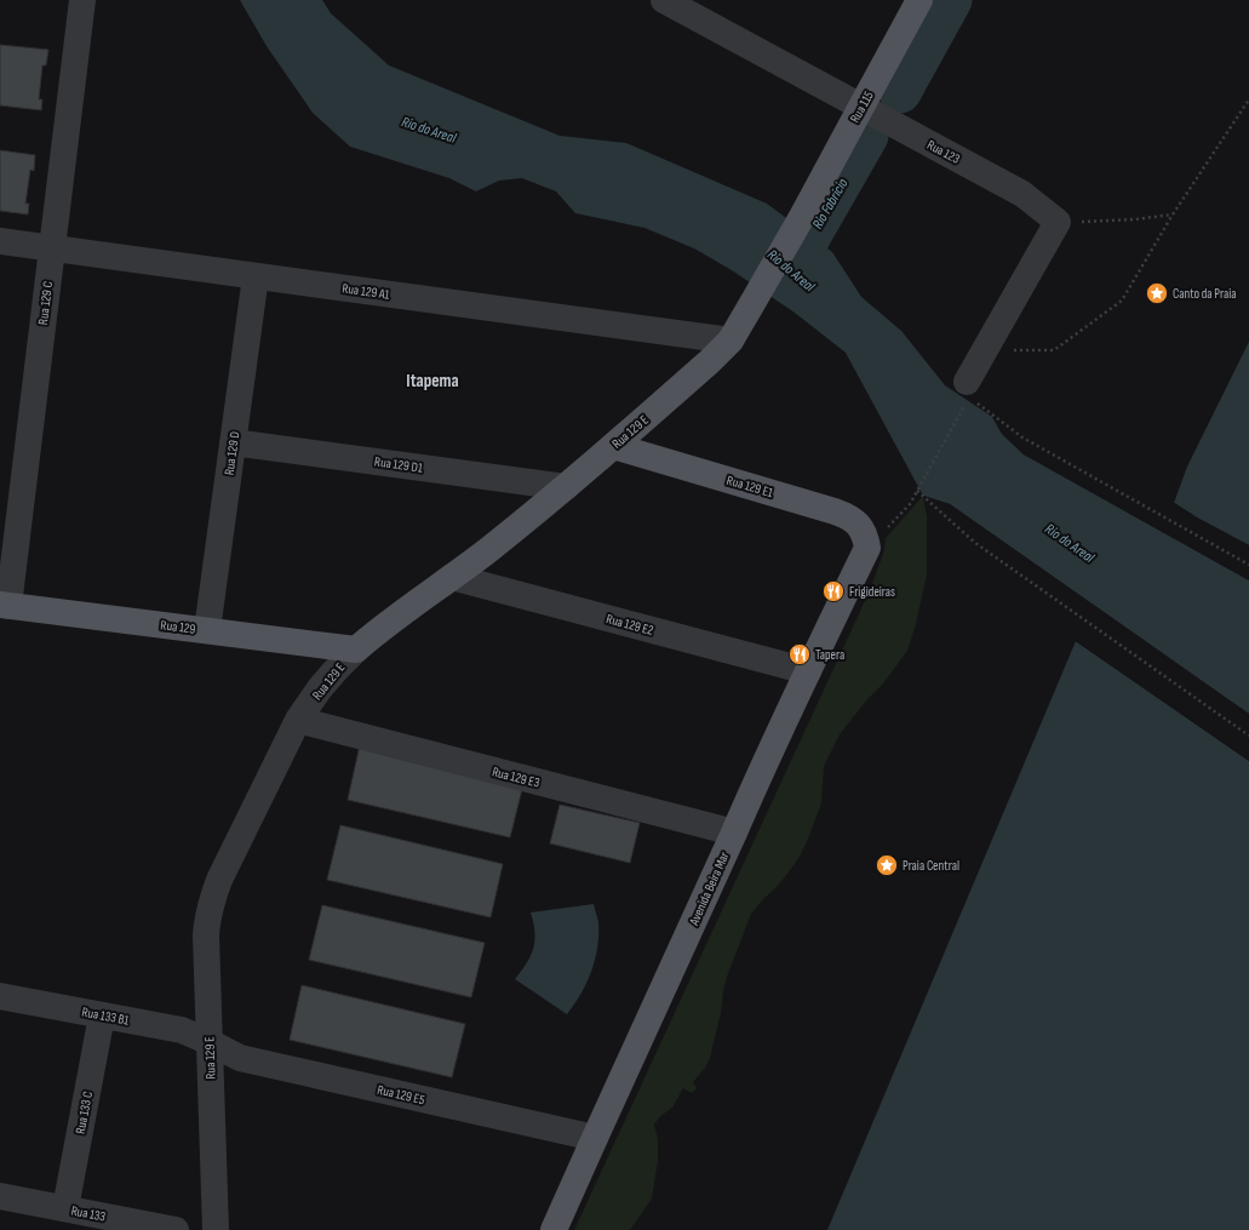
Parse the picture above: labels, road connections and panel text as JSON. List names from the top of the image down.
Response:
{
  "streets": {
    "main road": [
      "Rua 115",
      "Rua 129 E",
      "Rua 129 E1",
      "Rua 129",
      "Avenida Beira Mar"
    ],
    "street": [
      "Rua 123",
      "Rua 129 A1",
      "Rua 129 C",
      "Rua 129 D",
      "Rua 129 D1",
      "Rua 129 E2",
      "Rua 129 E3",
      "Rua 133 B1",
      "Rua 129 E5",
      "Rua 133 C",
      "Rua 133"
    ]
  },
  "crossings": [
    ["Rua 115", "Rua 123"],
    ["Rua 115", "Rua 129 E"],
    ["Rua 129 A1", "Rua 129 C"],
    ["Rua 129 A1", "Rua 129 E"],
    ["Rua 129 A1", "Rua 129 D"],
    ["Rua 129 C", "Rua 129"],
    ["Rua 129 E", "Rua 129 D1"],
    ["Rua 129 E", "Rua 129 E1"],
    ["Rua 129 E", "Rua 129 E2"],
    ["Rua 129 E", "Rua 129"],
    ["Rua 129 E", "Rua 129 E3"],
    ["Rua 129 E", "Rua 133 B1"],
    ["Rua 129 E", "Rua 129 E5"],
    ["Rua 129 D", "Rua 129 D1"],
    ["Rua 129 D", "Rua 129"],
    ["Rua 129 E1", "Avenida Beira Mar"],
    ["Rua 129 E2", "Avenida Beira Mar"],
    ["Rua 129 E3", "Avenida Beira Mar"],
    ["Avenida Beira Mar", "Rua 129 E5"],
    ["Rua 133 B1", "Rua 129 E5"],
    ["Rua 133 B1", "Rua 133 C"],
    ["Rua 133 C", "Rua 133"]
  ],
  "districts": ["Itapema"],
  "water": ["Rio do Areal", "Rio Fabrício"],
  "places": {
    "place": ["Canto da Praia", "Praia Central"],
    "restaurant": ["Frigideiras", "Tapera"]
  }
}
